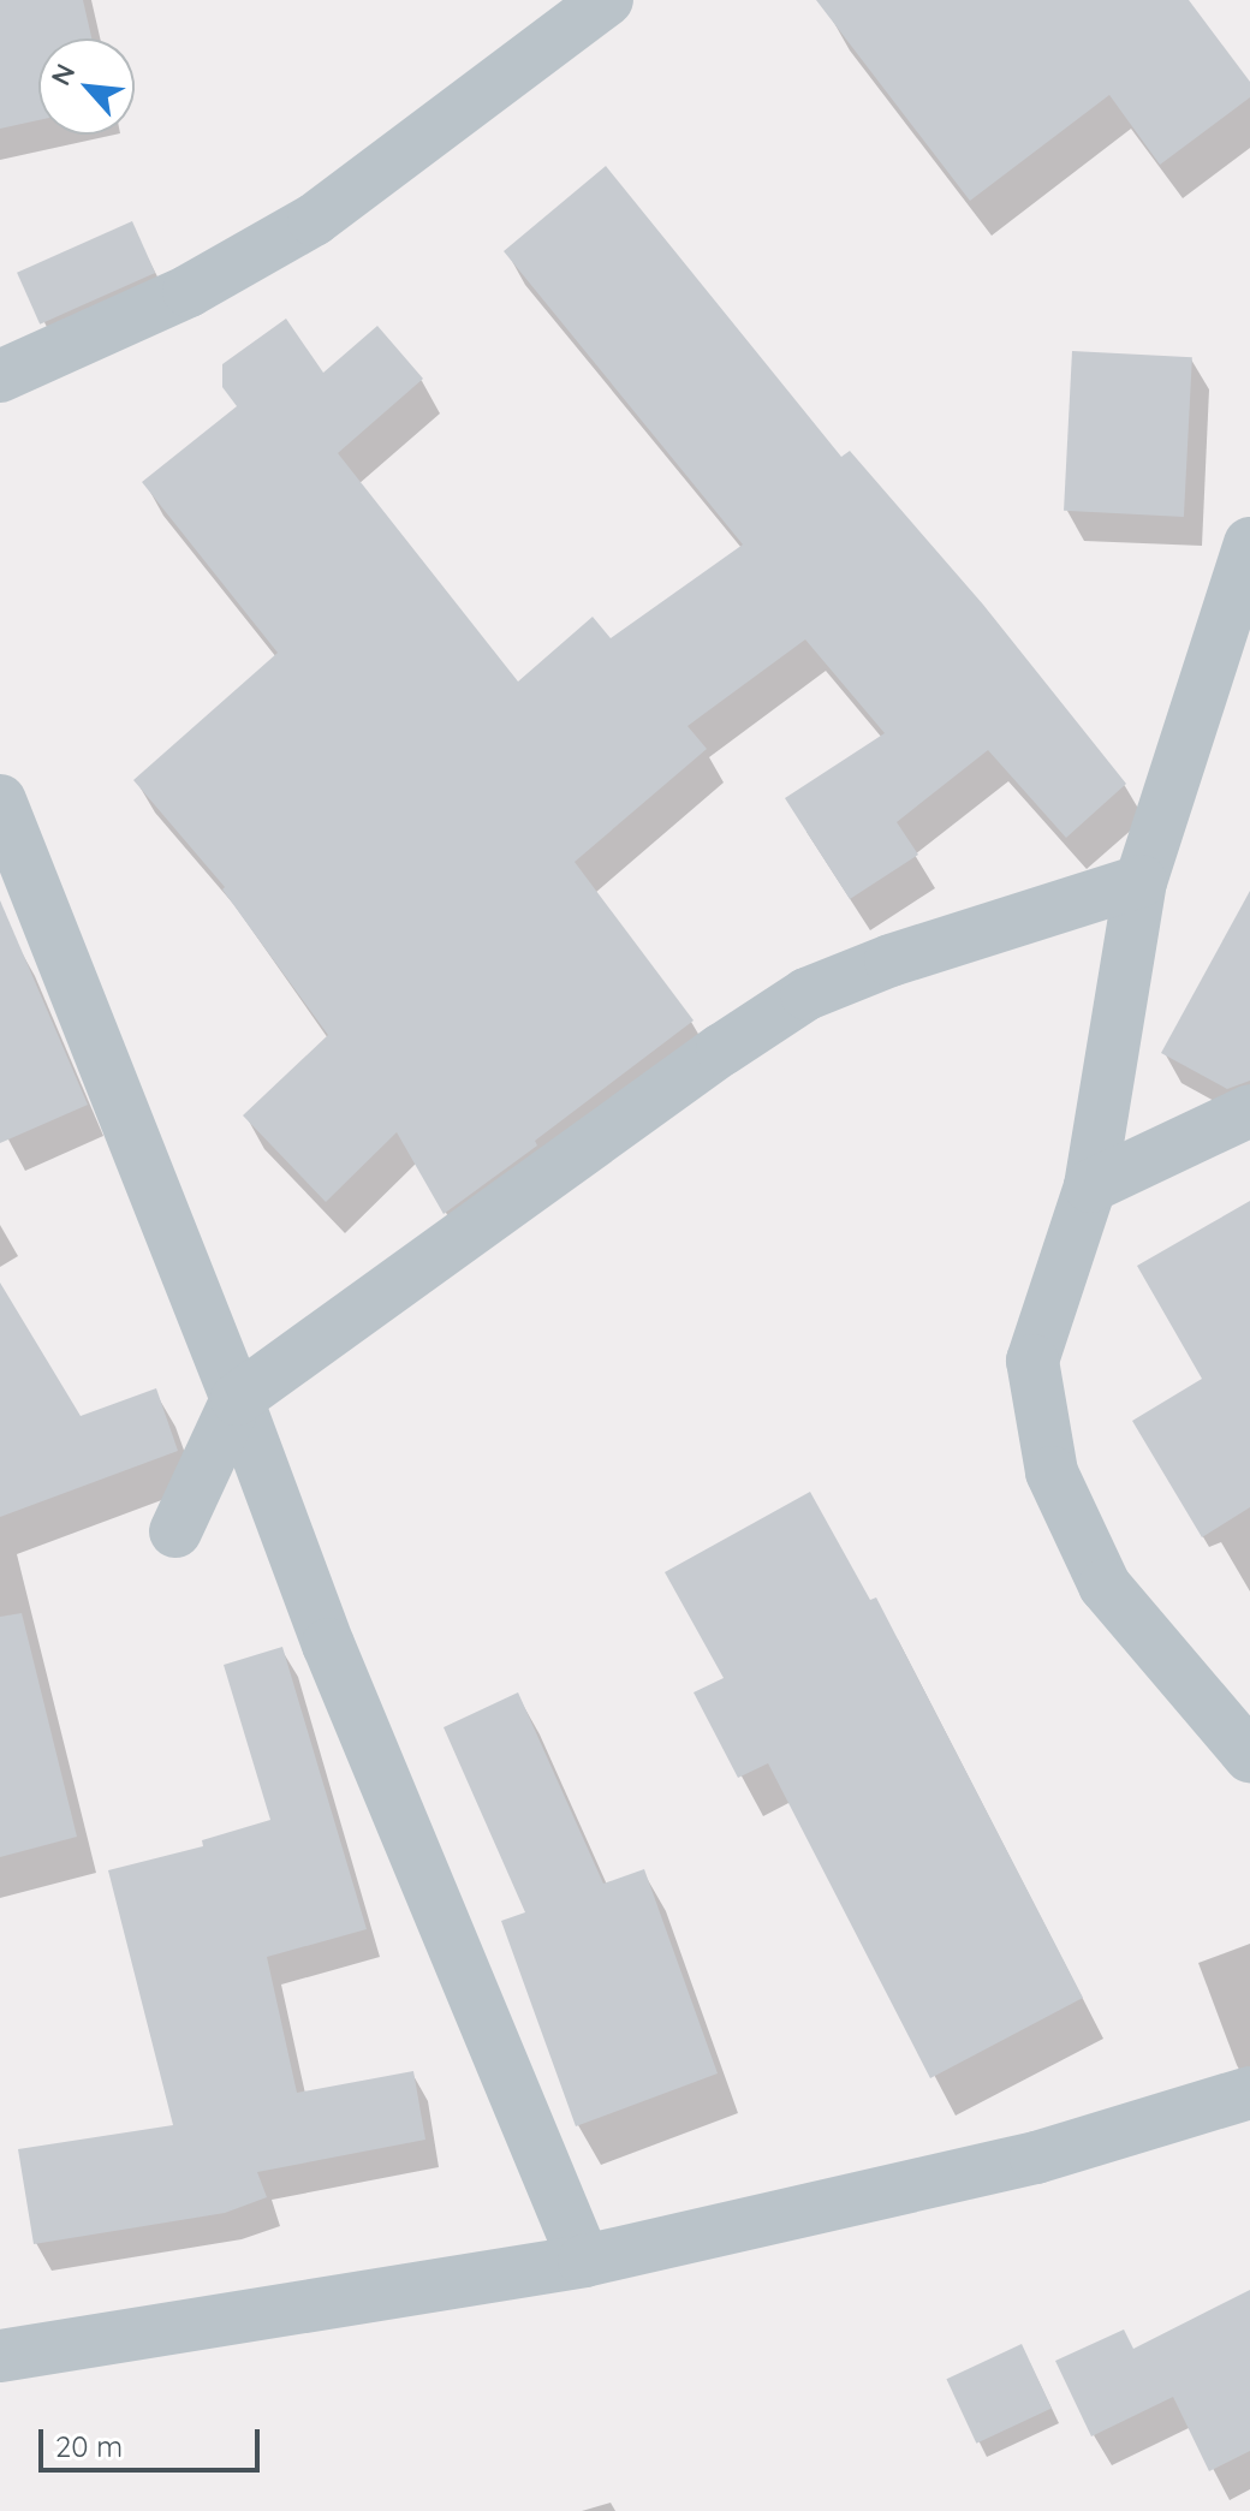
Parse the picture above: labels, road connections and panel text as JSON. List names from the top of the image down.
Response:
{
  "scale_bar": "20 m",
  "north": "top left"
}
